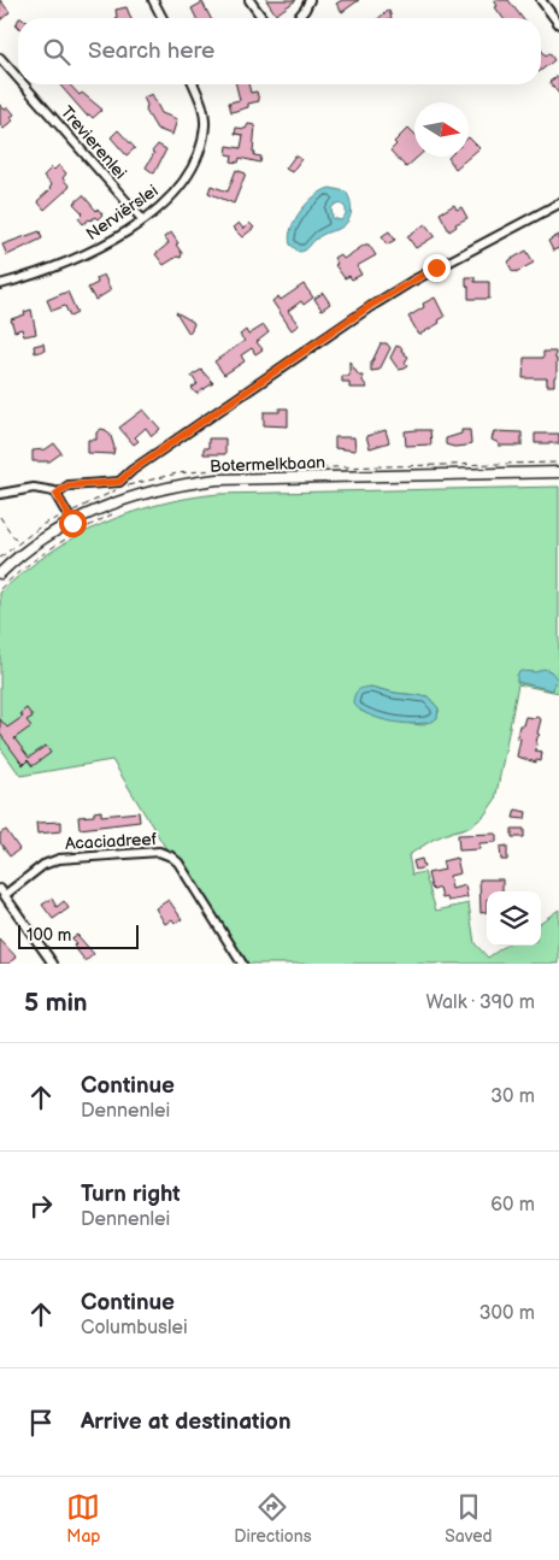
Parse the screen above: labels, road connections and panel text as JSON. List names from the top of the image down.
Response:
{
  "streets": {
    "main road": ["Botermelkbaan"],
    "street": ["Trevierenlei", "Nerviërslei", "Acaciadreef"]
  },
  "crossings": [
    ["Trevierenlei", "Nerviërslei"]
  ],
  "scale_bar": "100 m",
  "north": "right",
  "page": {
    "search": "Search here",
    "scale": "100 m",
    "heading": ["5 min", "Walk · 390 m"],
    "list": [
      ["Continue", "Dennenlei", "30 m"],
      ["Turn right", "Dennenlei", "60 m"],
      ["Continue", "Columbuslei", "300 m"],
      "Arrive at destination"
    ],
    "nav": ["Map", "Directions", "Saved"]
  }
}
